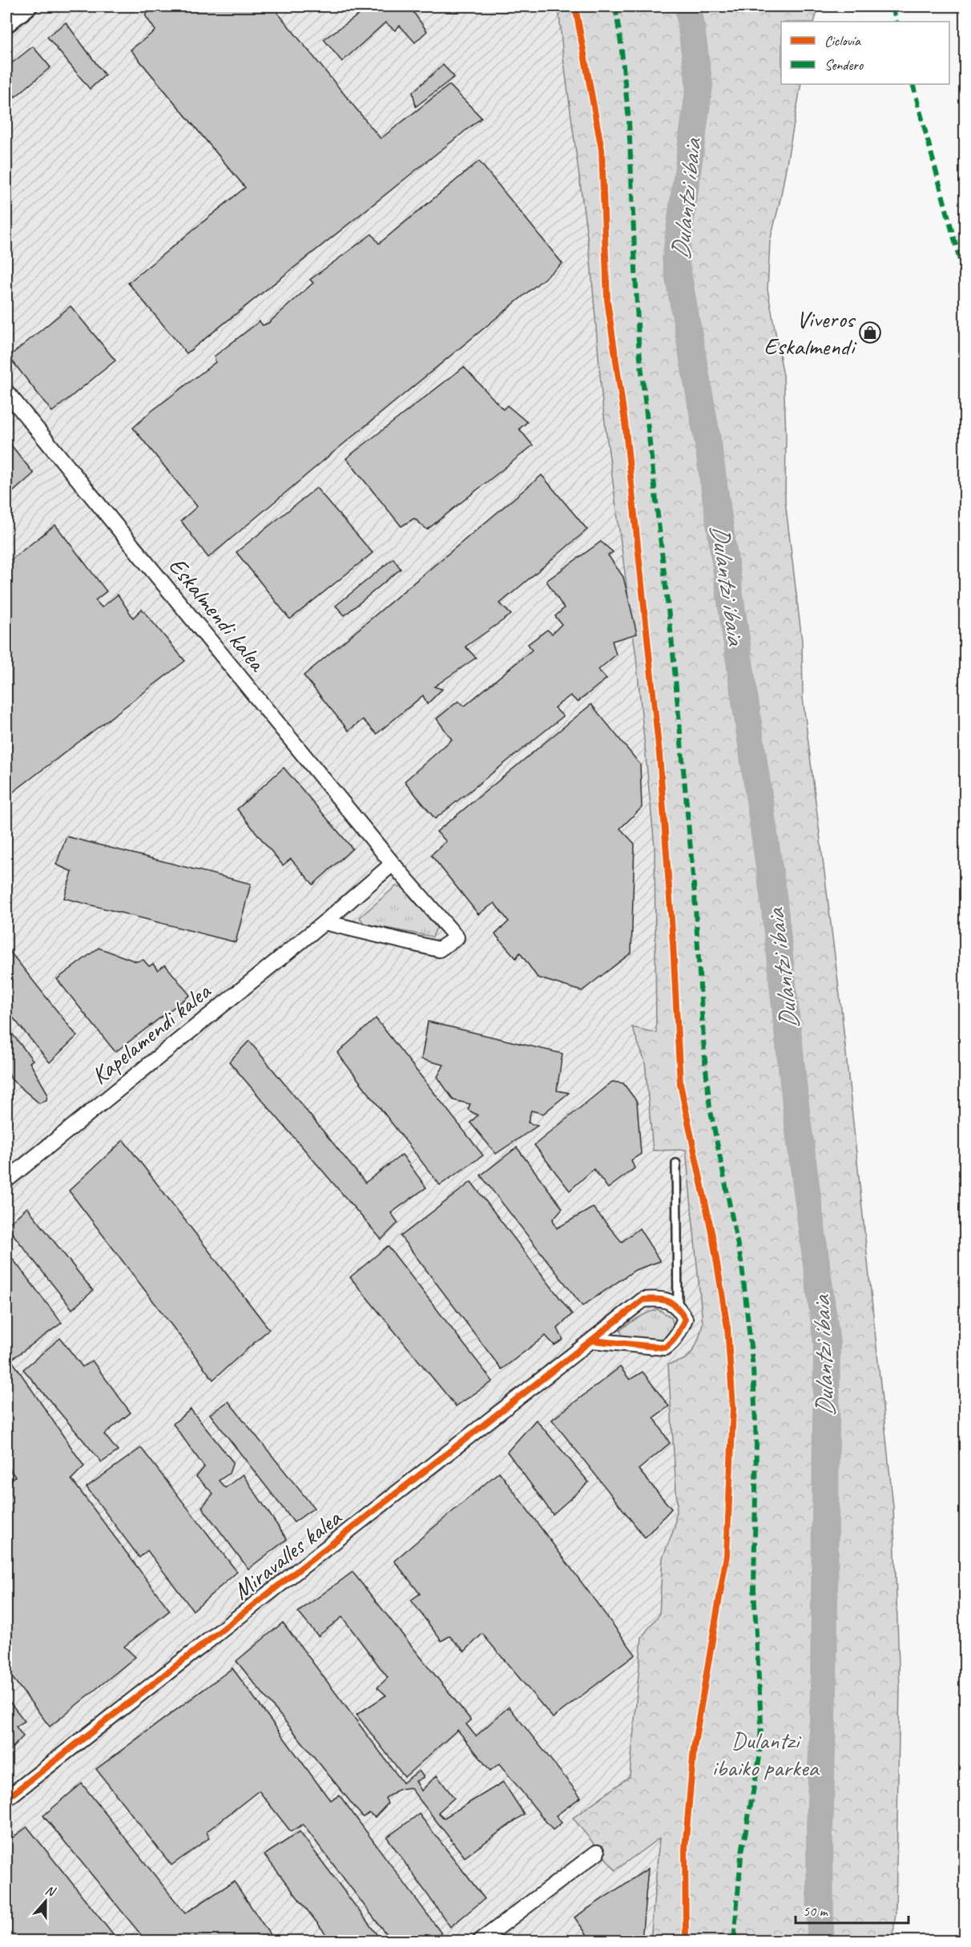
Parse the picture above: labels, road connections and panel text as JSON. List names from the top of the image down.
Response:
{
  "streets": {
    "street": ["Eskalmendi kalea", "Kapelamendi kalea", "Miravalles kalea"]
  },
  "crossings": [
    ["Eskalmendi kalea", "Kapelamendi kalea"]
  ],
  "water": ["Dulantzi ibaia"],
  "parks": ["Dulantzi ibaiko parkea"],
  "places": {
    "shop": ["Viveros Eskalmendi"]
  },
  "legend": ["Ciclovía", "Sendero"],
  "scale_bar": "50 m",
  "north": "top"
}
